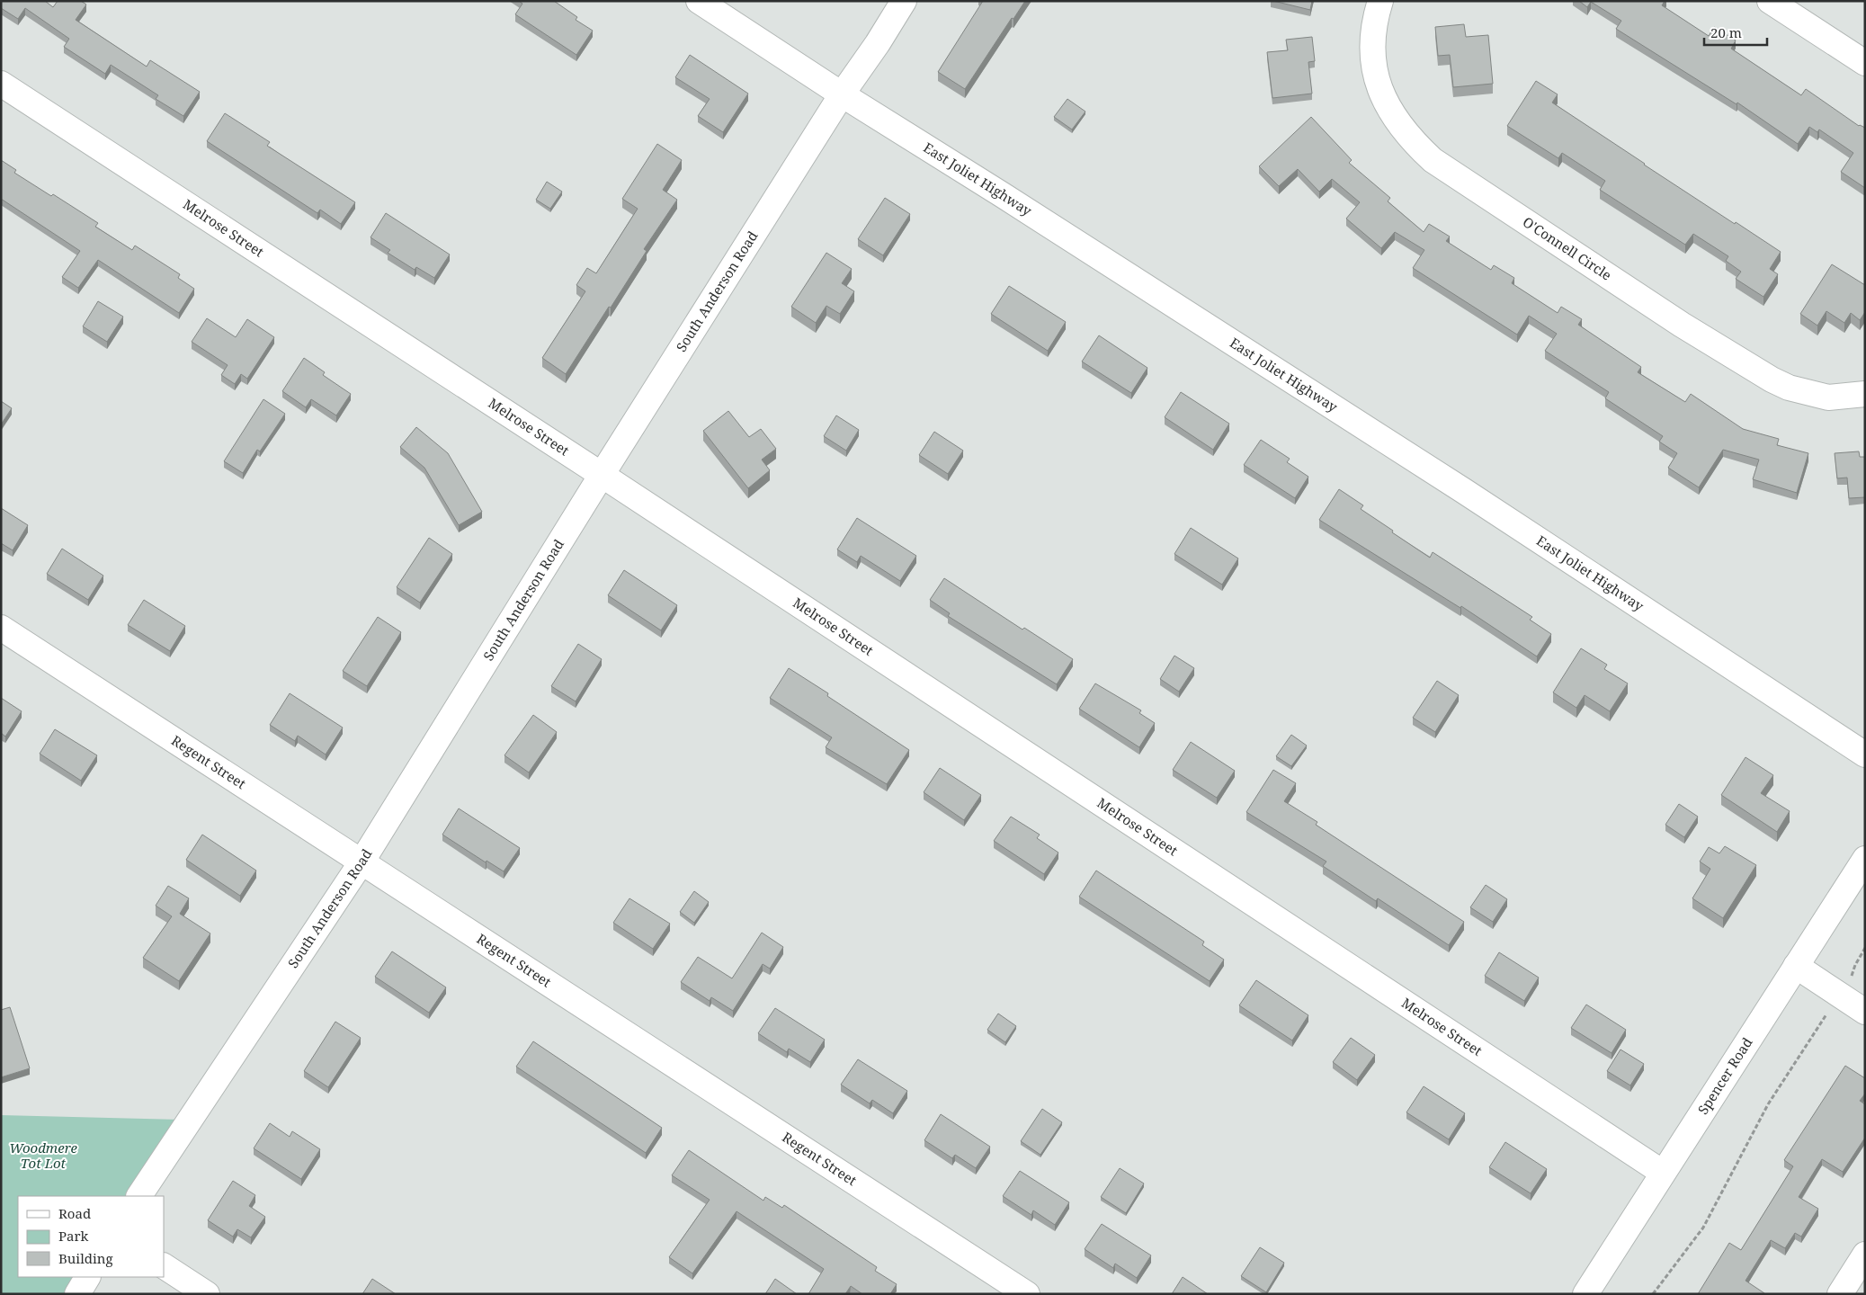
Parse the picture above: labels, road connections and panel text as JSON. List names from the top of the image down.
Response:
{
  "streets": {
    "street": [
      "East Joliet Highway",
      "Melrose Street",
      "O'Connell Circle",
      "South Anderson Road",
      "Regent Street",
      "Spencer Road"
    ]
  },
  "crossings": [
    ["East Joliet Highway", "South Anderson Road"],
    ["Melrose Street", "South Anderson Road"],
    ["Melrose Street", "Spencer Road"],
    ["South Anderson Road", "Regent Street"]
  ],
  "parks": ["Woodmere Tot Lot"],
  "legend": ["Road", "Park", "Building"],
  "scale_bar": "20 m"
}
